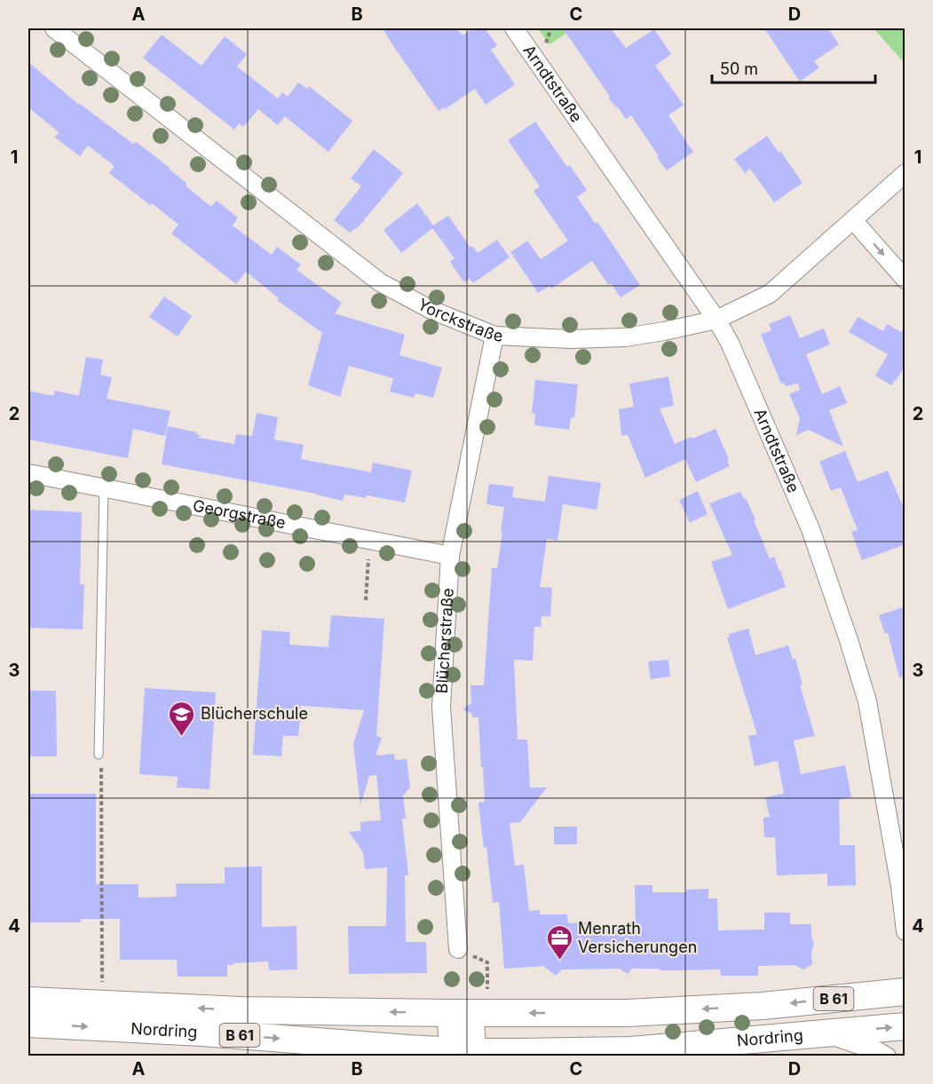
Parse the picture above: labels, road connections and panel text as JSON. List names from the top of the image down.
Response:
{
  "streets": {
    "main road": ["B 61", "Nordring"],
    "street": [
      "Arndtstraße",
      "Yorckstraße",
      "Georgstraße",
      "Blücherstraße"
    ]
  },
  "crossings": [
    ["Arndtstraße", "Yorckstraße"],
    ["Yorckstraße", "Blücherstraße"],
    ["Georgstraße", "Blücherstraße"]
  ],
  "places": {
    "school or university": ["Blücherschule"],
    "office": ["Menrath Versicherungen"]
  },
  "scale_bar": "50 m",
  "grid": {
    "columns": [
      "A",
      "B",
      "C",
      "D"
    ],
    "rows": [
      "1",
      "2",
      "3",
      "4"
    ]
  }
}
